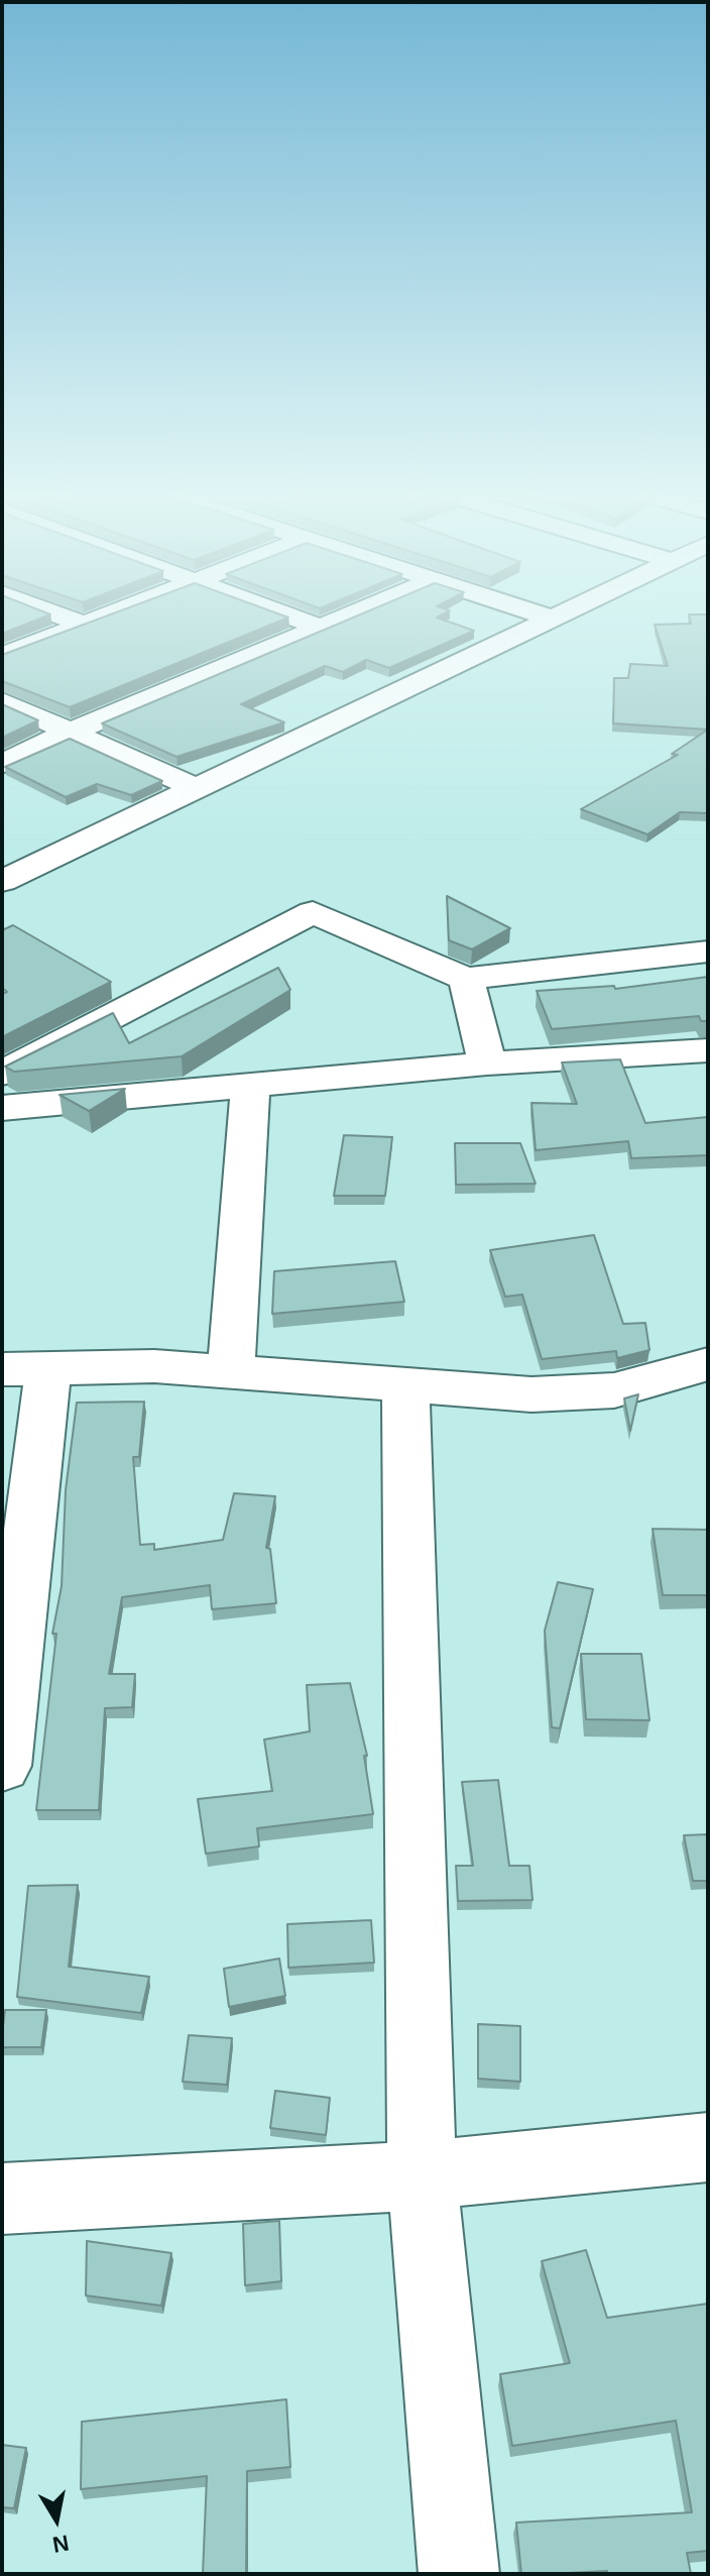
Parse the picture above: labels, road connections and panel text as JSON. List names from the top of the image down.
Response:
{
  "north": "bottom"
}
